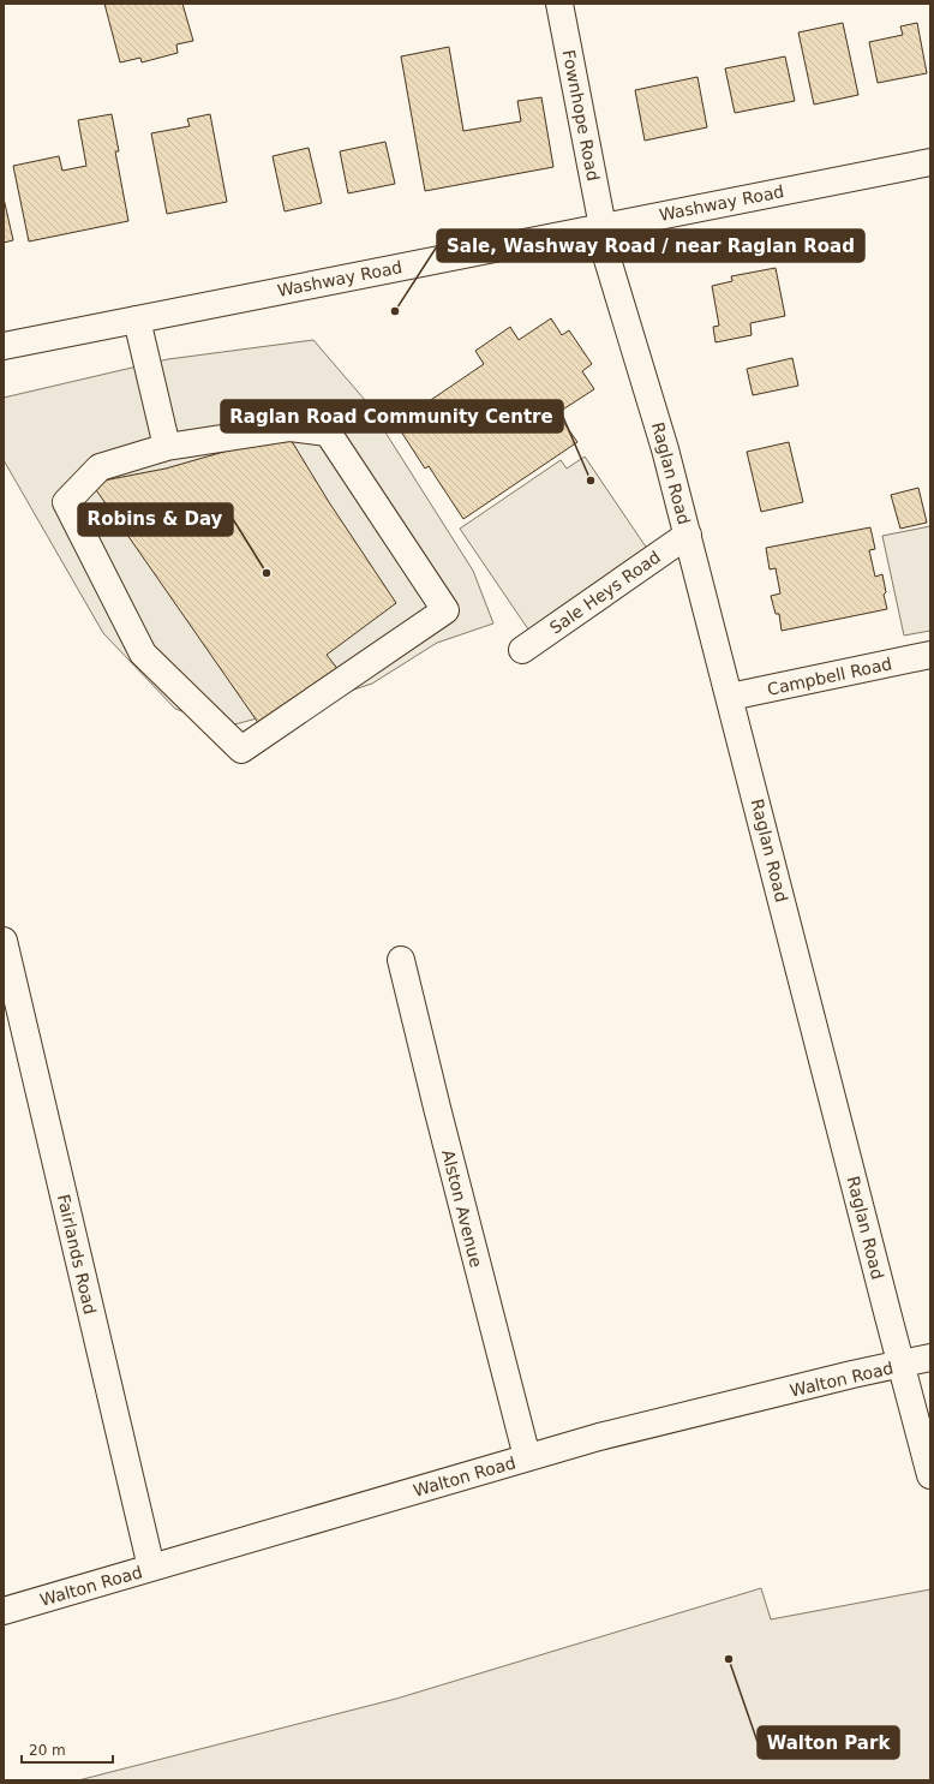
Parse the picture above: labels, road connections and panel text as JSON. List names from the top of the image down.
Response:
{
  "streets": {
    "main road": [
      "Fownhope Road",
      "Washway Road",
      "Raglan Road",
      "Sale Heys Road",
      "Campbell Road",
      "Alston Avenue",
      "Fairlands Road",
      "Walton Road"
    ]
  },
  "crossings": [
    ["Fownhope Road", "Washway Road"],
    ["Fownhope Road", "Raglan Road"],
    ["Washway Road", "Raglan Road"],
    ["Raglan Road", "Sale Heys Road"],
    ["Raglan Road", "Campbell Road"],
    ["Raglan Road", "Walton Road"],
    ["Alston Avenue", "Walton Road"],
    ["Fairlands Road", "Walton Road"]
  ],
  "places": [
    "Sale, Washway Road / near Raglan Road",
    "Raglan Road Community Centre",
    "Robins & Day",
    "Walton Park"
  ],
  "scale_bar": "20 m"
}
